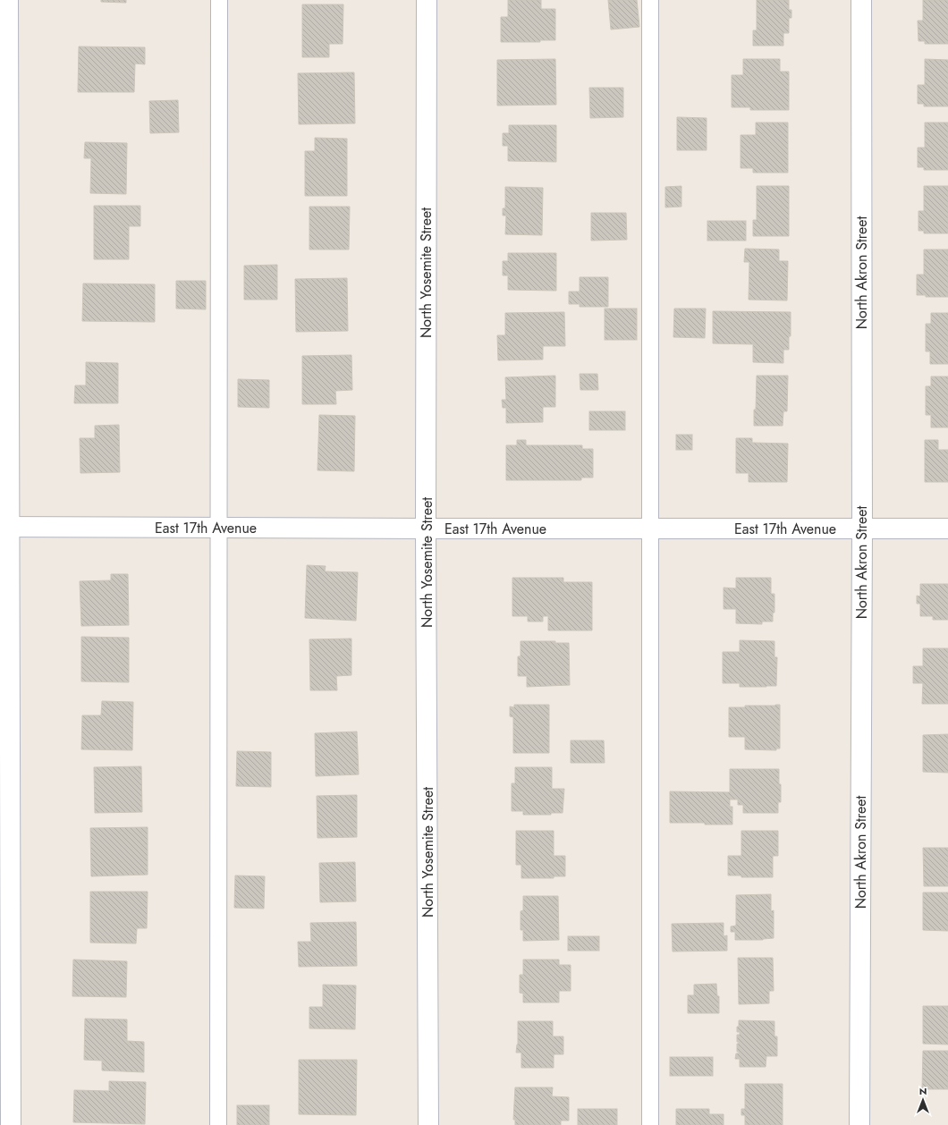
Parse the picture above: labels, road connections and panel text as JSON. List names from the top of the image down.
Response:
{
  "streets": {
    "street": ["North Yosemite Street", "North Akron Street", "East 17th Avenue"]
  },
  "crossings": [
    ["North Yosemite Street", "East 17th Avenue"],
    ["North Akron Street", "East 17th Avenue"]
  ],
  "north": "top"
}
